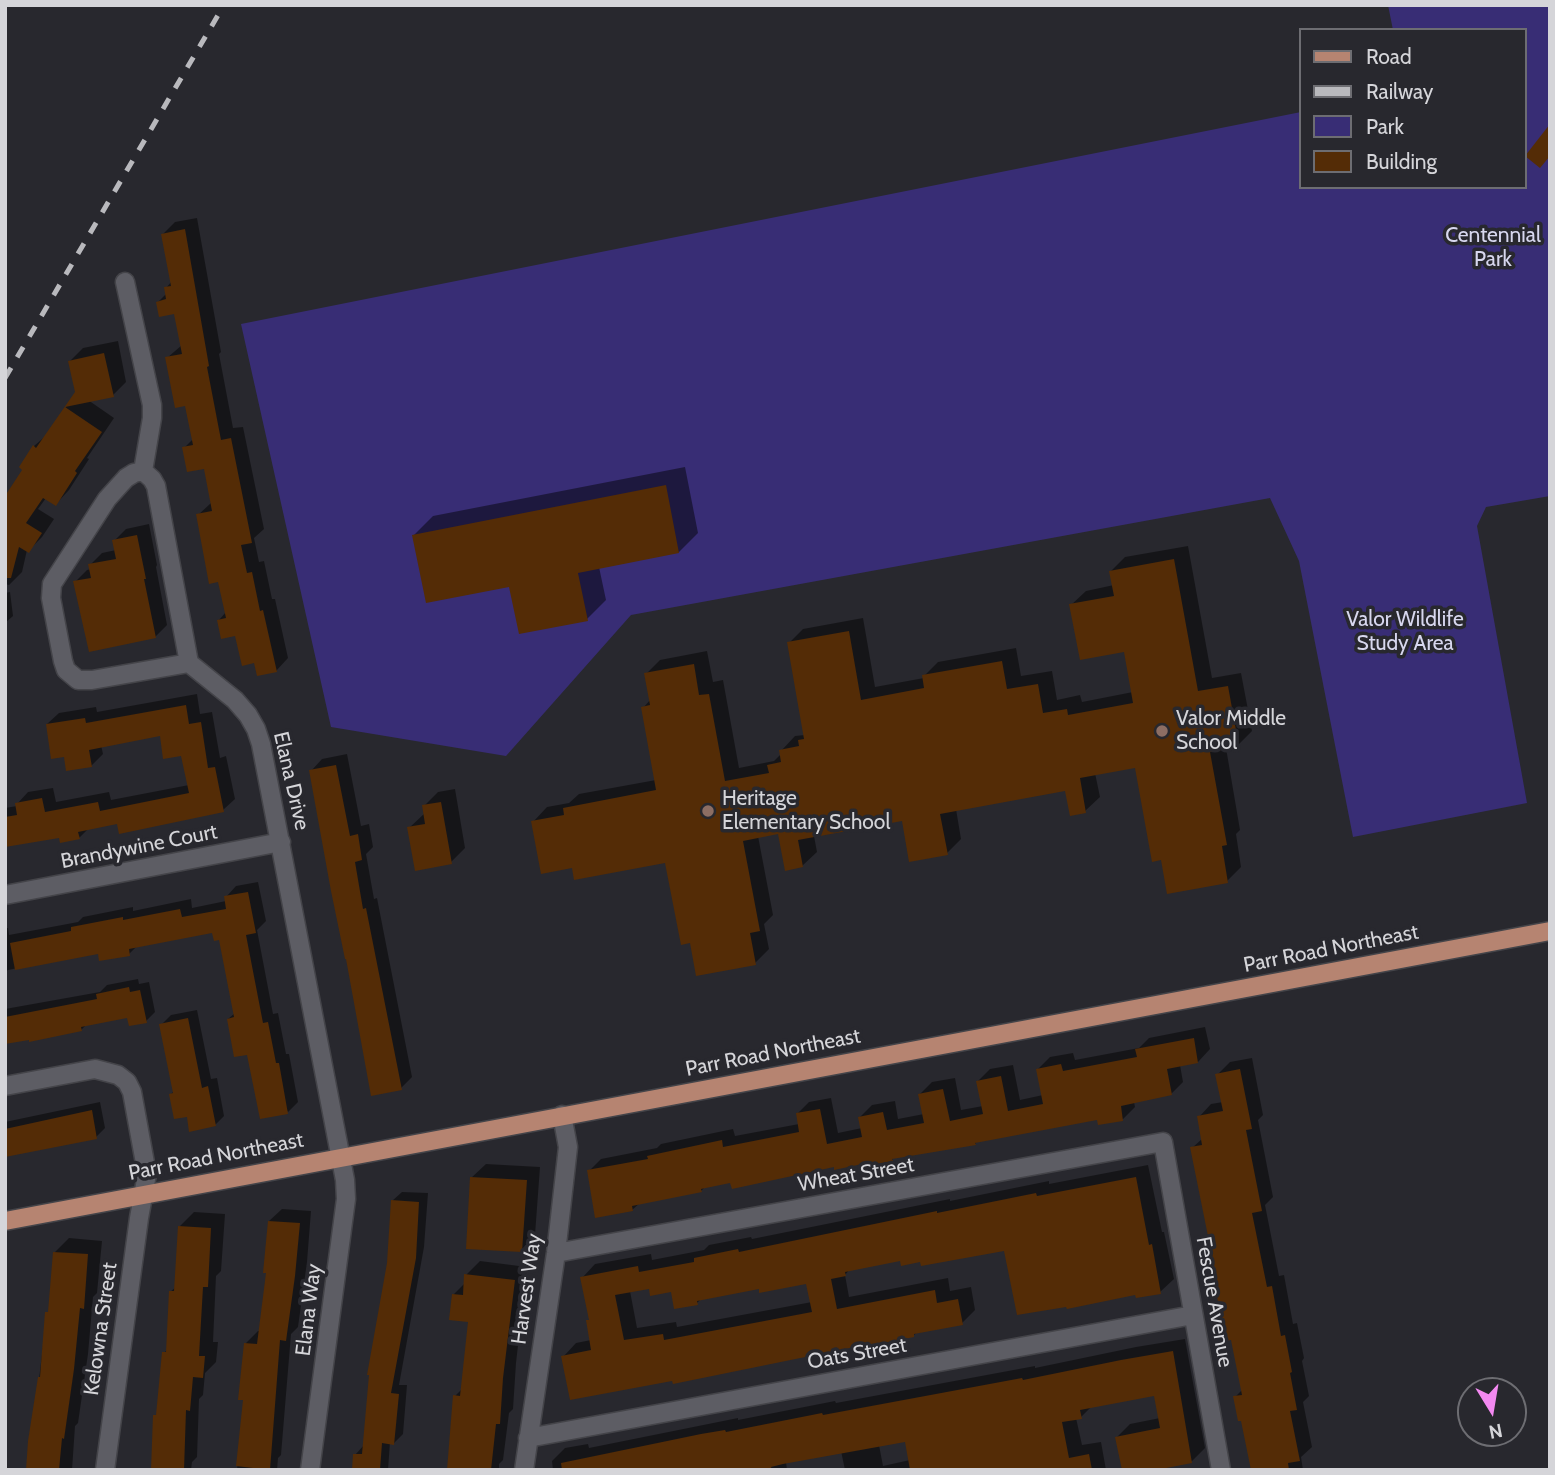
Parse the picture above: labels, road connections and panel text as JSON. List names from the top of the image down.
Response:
{
  "streets": {
    "main road": ["Parr Road Northeast"],
    "street": [
      "Elana Drive",
      "Brandywine Court",
      "Wheat Street",
      "Harvest Way",
      "Fescue Avenue",
      "Elana Way",
      "Kelowna Street",
      "Oats Street"
    ]
  },
  "crossings": [
    ["Elana Drive", "Brandywine Court"],
    ["Elana Drive", "Parr Road Northeast"],
    ["Elana Drive", "Elana Way"],
    ["Parr Road Northeast", "Harvest Way"],
    ["Parr Road Northeast", "Elana Way"],
    ["Parr Road Northeast", "Kelowna Street"],
    ["Wheat Street", "Harvest Way"],
    ["Wheat Street", "Fescue Avenue"],
    ["Harvest Way", "Oats Street"],
    ["Fescue Avenue", "Oats Street"]
  ],
  "parks": ["Centennial Park", "Valor Wildlife Study Area"],
  "places": ["Valor Middle School", "Heritage Elementary School"],
  "legend": [
    "Road",
    "Railway",
    "Park",
    "Building"
  ],
  "north": "bottom"
}
